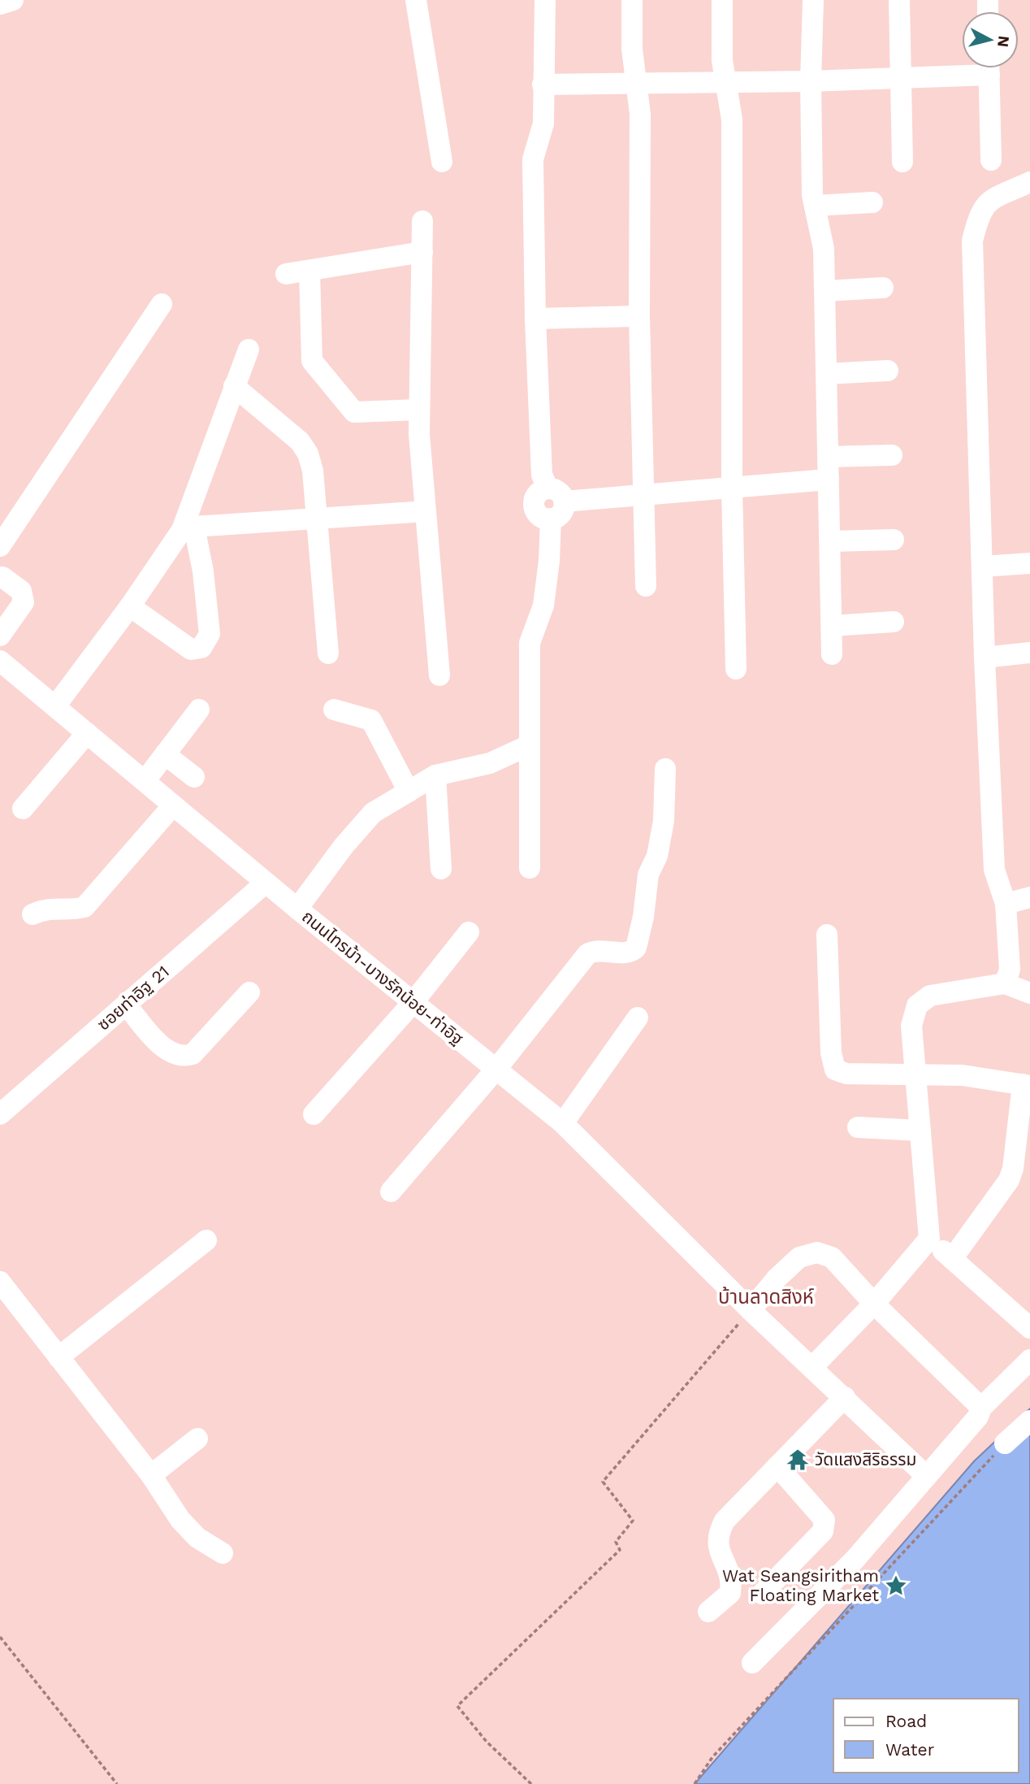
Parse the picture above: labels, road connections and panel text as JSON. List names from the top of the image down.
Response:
{
  "streets": {
    "street": ["ถนนไทรม้า-บางรักน้อย-ท่าอิฐ", "ซอยท่าอิฐ 21"]
  },
  "crossings": [
    ["ถนนไทรม้า-บางรักน้อย-ท่าอิฐ", "ซอยท่าอิฐ 21"]
  ],
  "districts": ["บ้านลาดสิงห์"],
  "places": {
    "temple": ["วัดแสงสิริธรรม"],
    "place": ["Wat Seangsiritham Floating Market"]
  },
  "legend": ["Road", "Water"],
  "north": "right"
}
